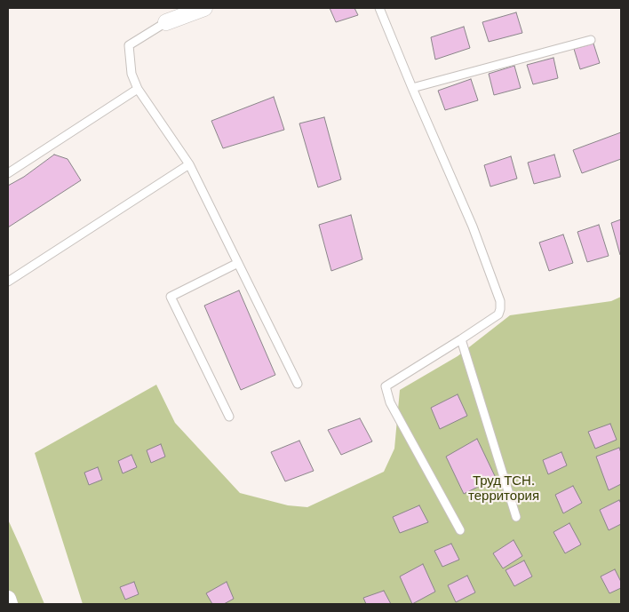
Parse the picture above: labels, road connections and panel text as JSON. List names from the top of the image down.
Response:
{
  "parks": ["Труд ТСН. территория"]
}
